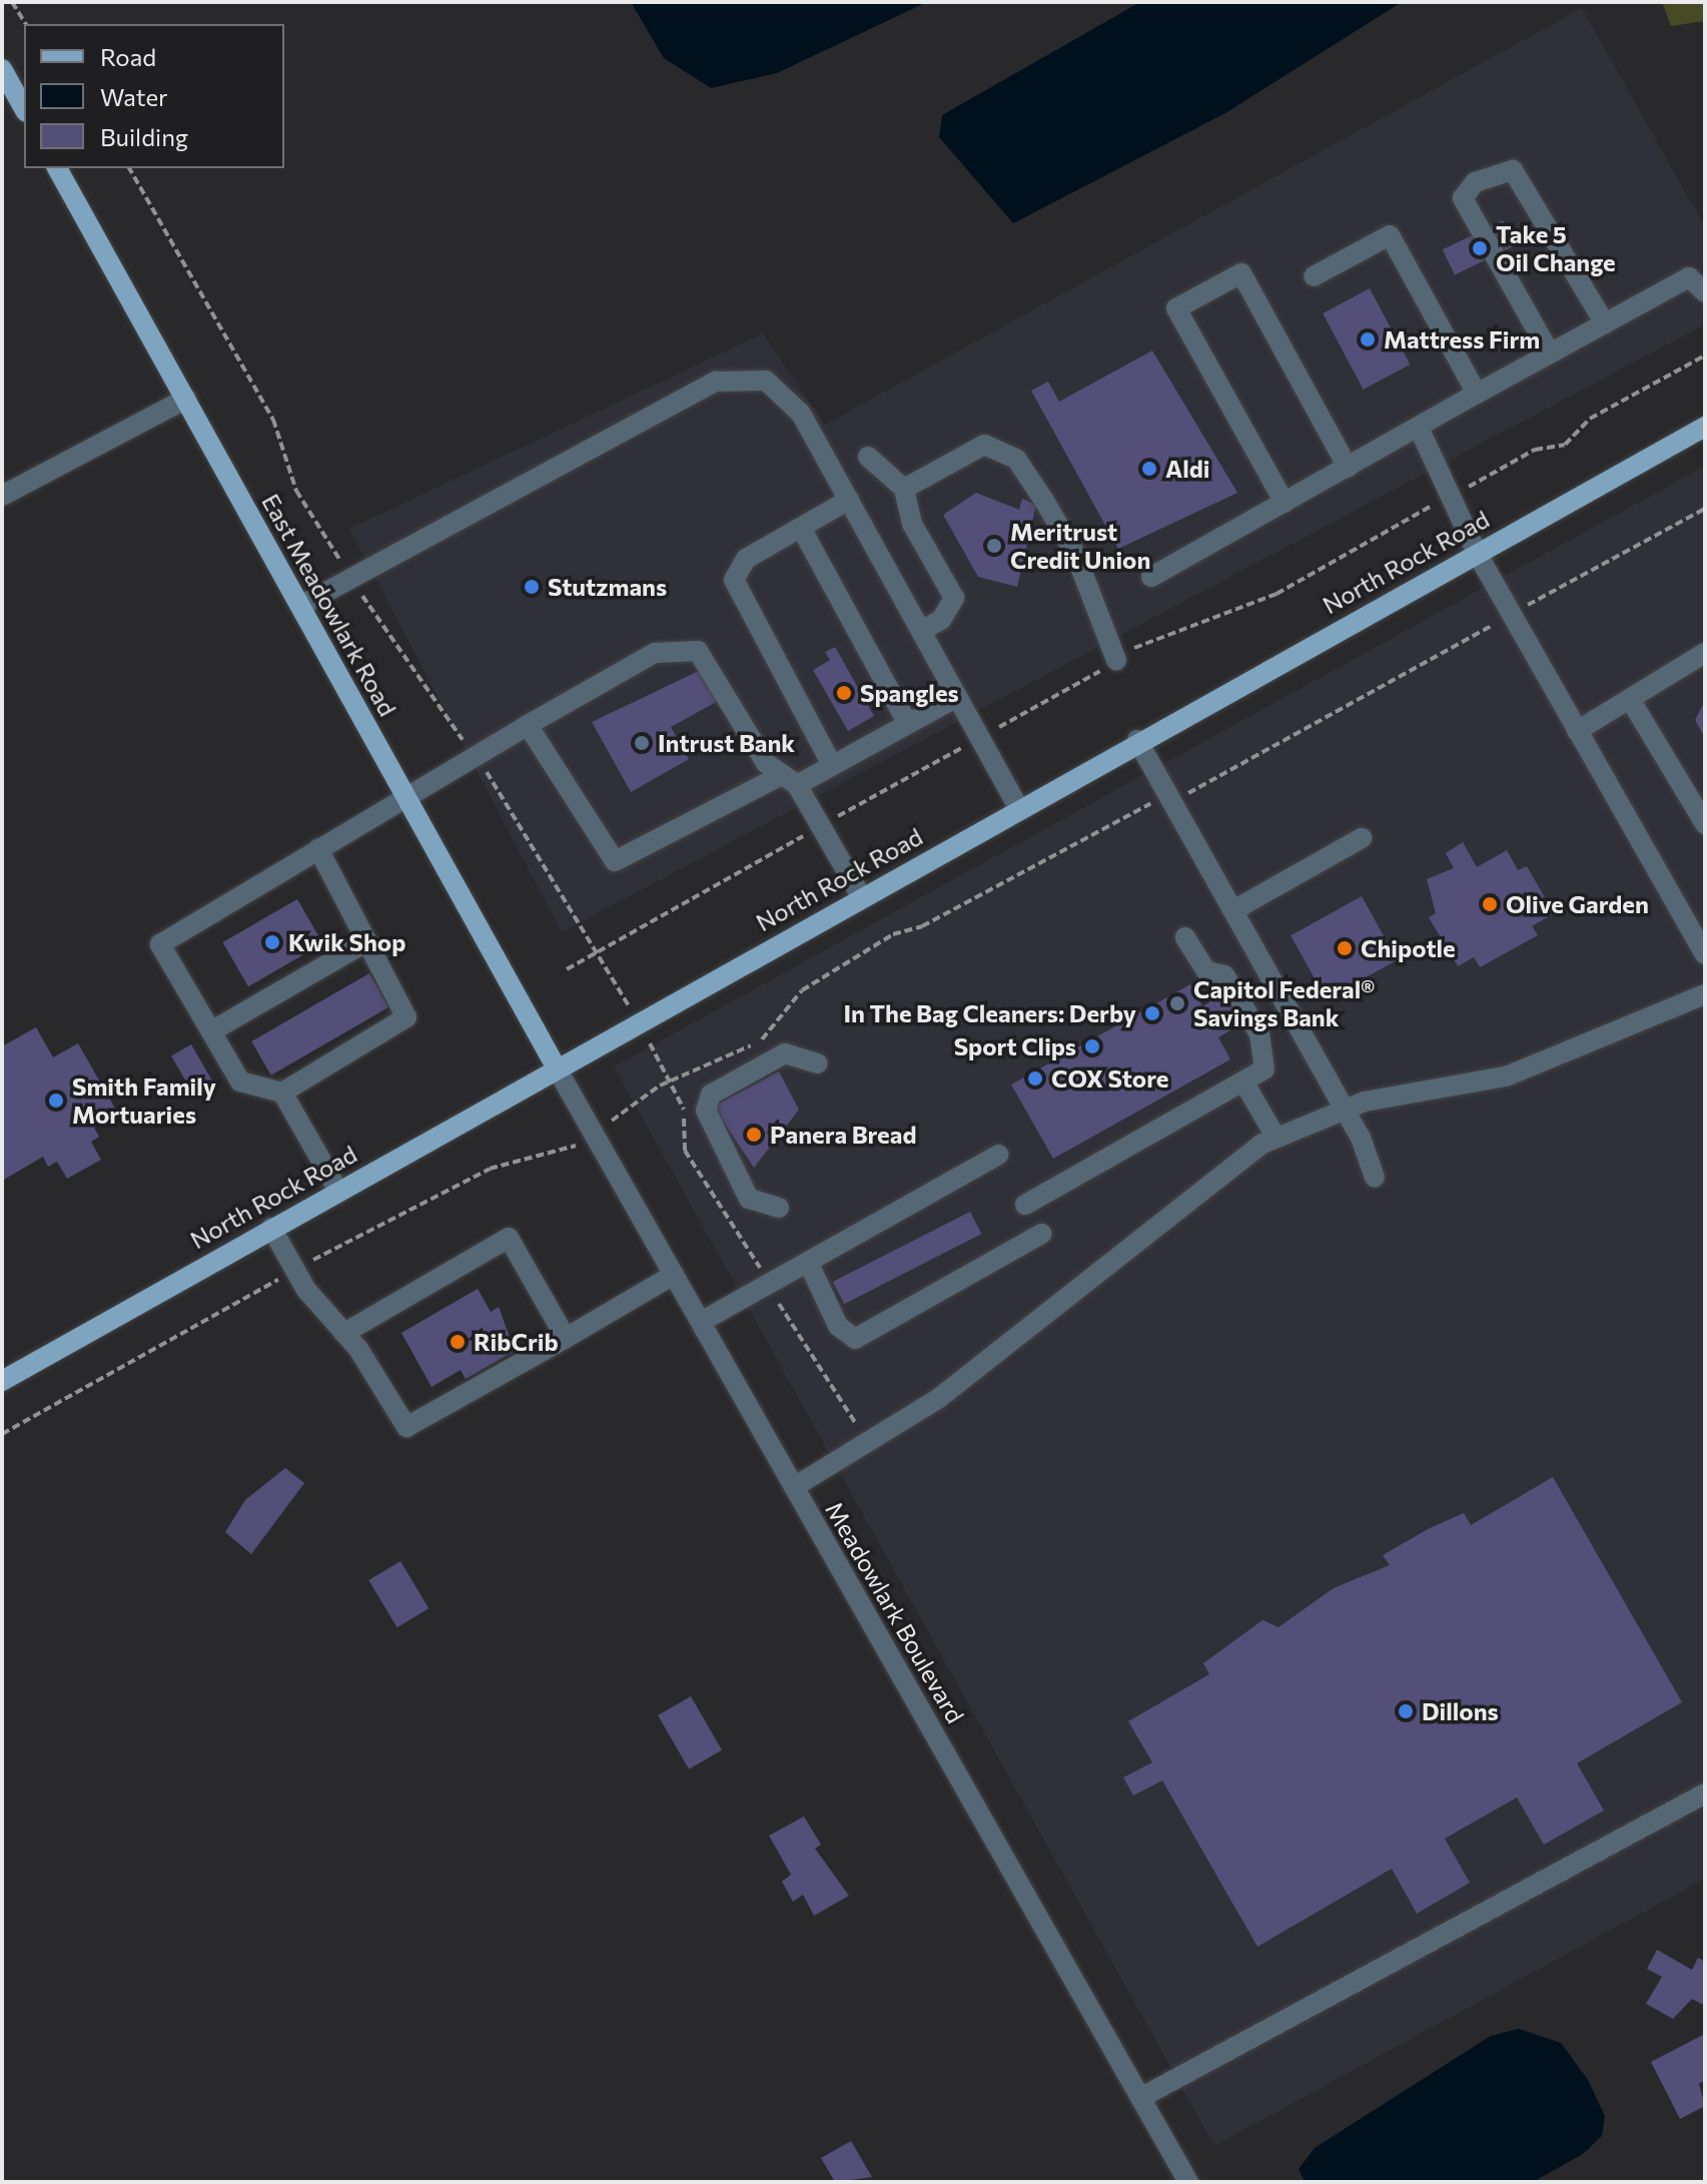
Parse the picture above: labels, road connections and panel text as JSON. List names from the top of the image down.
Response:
{
  "streets": {
    "main road": ["North Rock Road", "East Meadowlark Road"],
    "street": ["Meadowlark Boulevard"]
  },
  "crossings": [
    ["North Rock Road", "East Meadowlark Road"],
    ["North Rock Road", "Meadowlark Boulevard"],
    ["East Meadowlark Road", "Meadowlark Boulevard"]
  ],
  "places": [
    "Take 5 Oil Change",
    "Mattress Firm",
    "Aldi",
    "Meritrust Credit Union",
    "Stutzmans",
    "Spangles",
    "Intrust Bank",
    "Olive Garden",
    "Kwik Shop",
    "Chipotle",
    "Capitol Federal® Savings Bank",
    "In The Bag Cleaners: Derby",
    "Sport Clips",
    "COX Store",
    "Smith Family Mortuaries",
    "Panera Bread",
    "RibCrib",
    "Dillons"
  ],
  "legend": ["Road", "Water", "Building"]
}
